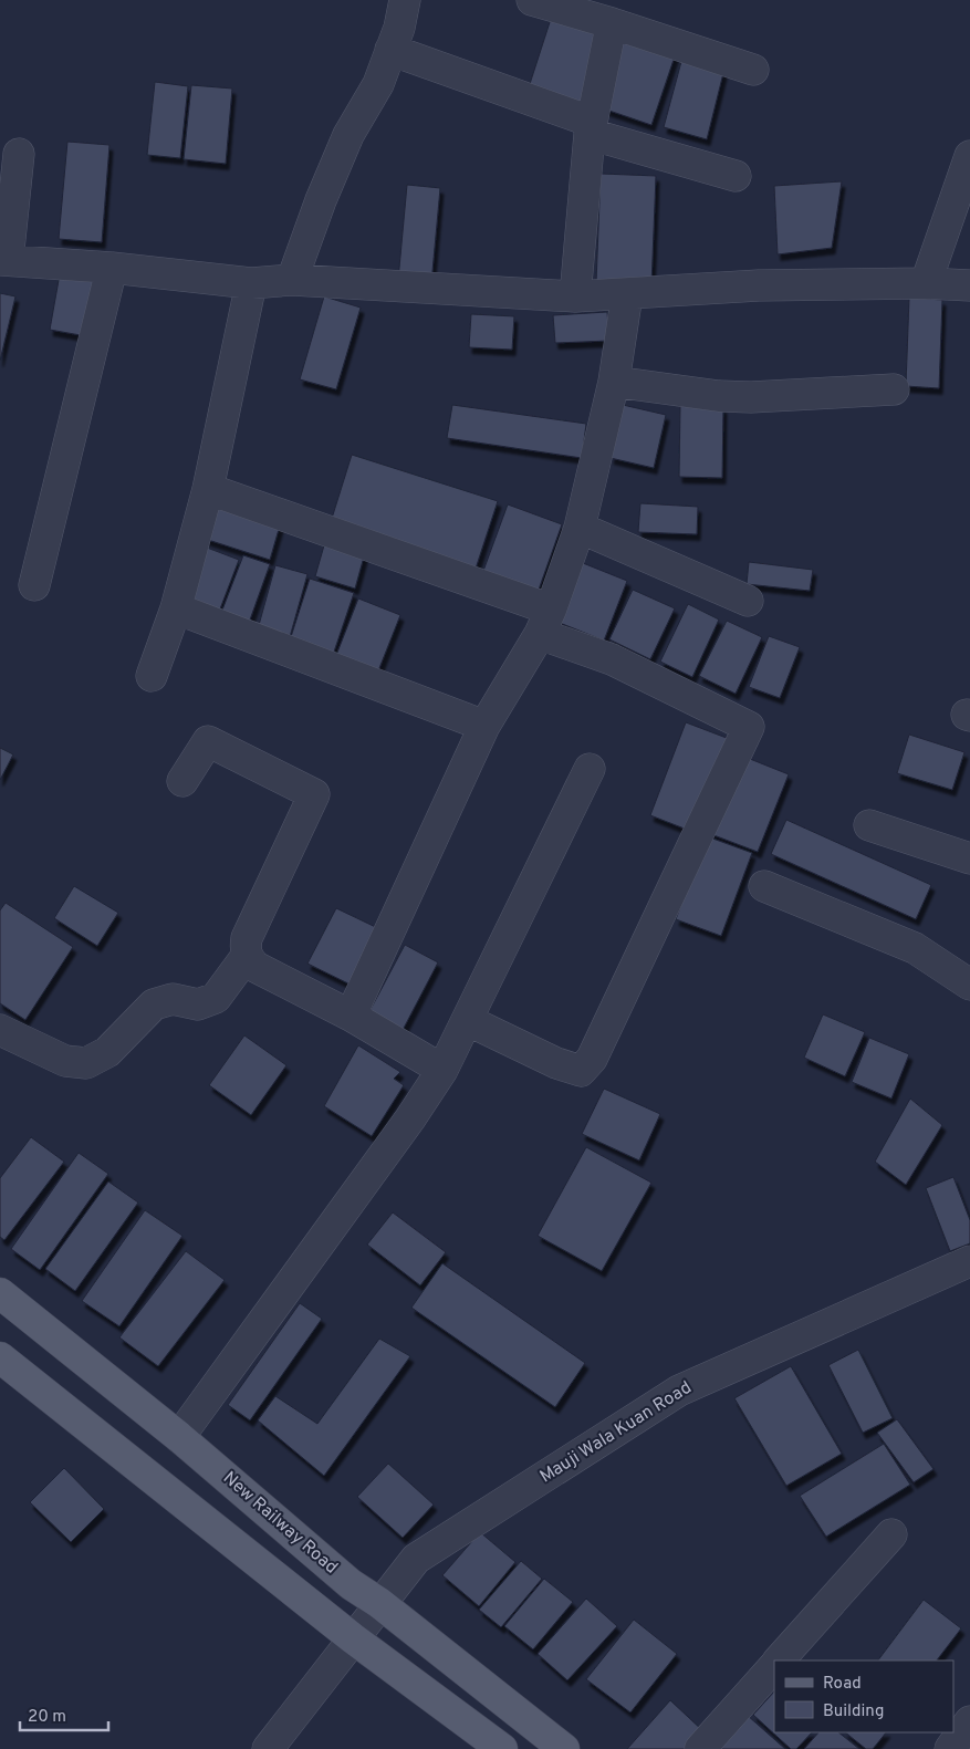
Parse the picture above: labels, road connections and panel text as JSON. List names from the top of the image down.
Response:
{
  "streets": {
    "main road": ["New Railway Road"],
    "street": ["Mauji Wala Kuan Road"]
  },
  "crossings": [
    ["Mauji Wala Kuan Road", "New Railway Road"]
  ],
  "legend": ["Road", "Building"],
  "scale_bar": "20 m"
}
